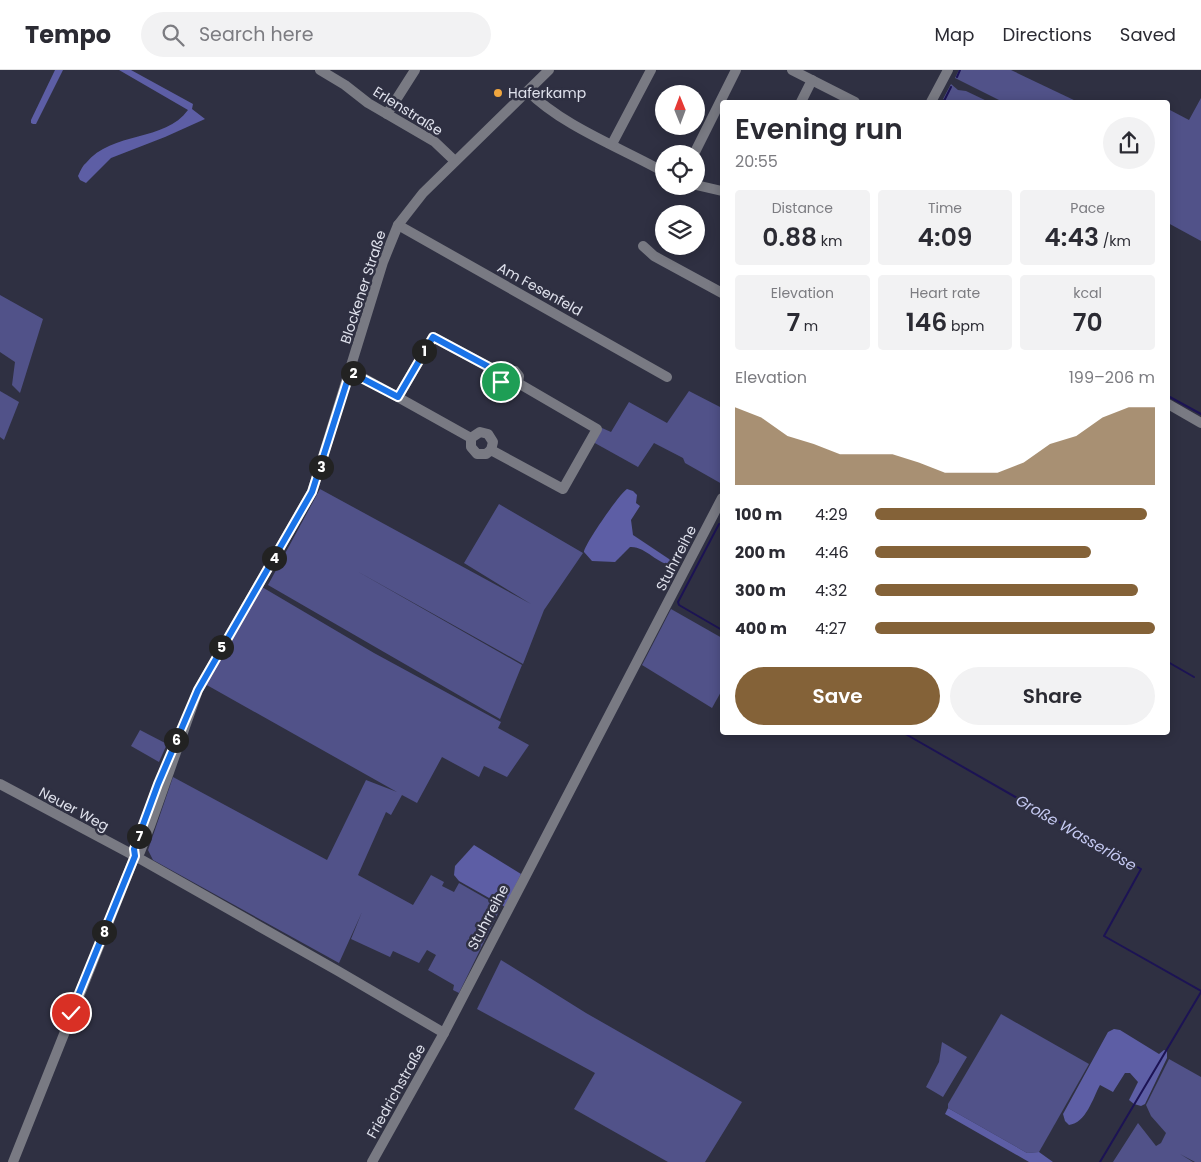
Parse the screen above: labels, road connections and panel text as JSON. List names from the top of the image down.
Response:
{
  "streets": {
    "street": [
      "Erlenstraße",
      "Blockener Straße",
      "Am Fesenfeld",
      "Stuhrreihe",
      "Neuer Weg",
      "Friedrichstraße"
    ]
  },
  "crossings": [
    ["Erlenstraße", "Blockener Straße"],
    ["Blockener Straße", "Am Fesenfeld"],
    ["Blockener Straße", "Neuer Weg"],
    ["Stuhrreihe", "Friedrichstraße"]
  ],
  "water": ["Große Wasserlöse"],
  "places": ["Haferkamp"],
  "north": "top",
  "page": {
    "header": "Tempo",
    "search": "Search here",
    "nav": ["Map", "Directions", "Saved"],
    "heading": ["Evening run", "20:55"],
    "stats": [
      ["Distance", "0.88 km"],
      ["Time", "4:09"],
      ["Pace", "4:43 /km"],
      ["Elevation", "7 m"],
      ["Heart rate", "146 bpm"],
      ["kcal", "70"]
    ],
    "pins": [
      "1",
      "2",
      "3",
      "4",
      "5",
      "6",
      "7",
      "8"
    ],
    "chart": ["Elevation", "199–206 m"],
    "list": [
      {
        "name": "100 m",
        "note": "4:29"
      },
      {
        "name": "200 m",
        "note": "4:46"
      },
      {
        "name": "300 m",
        "note": "4:32"
      },
      {
        "name": "400 m",
        "note": "4:27"
      }
    ],
    "buttons": ["Save", "Share"]
  }
}
